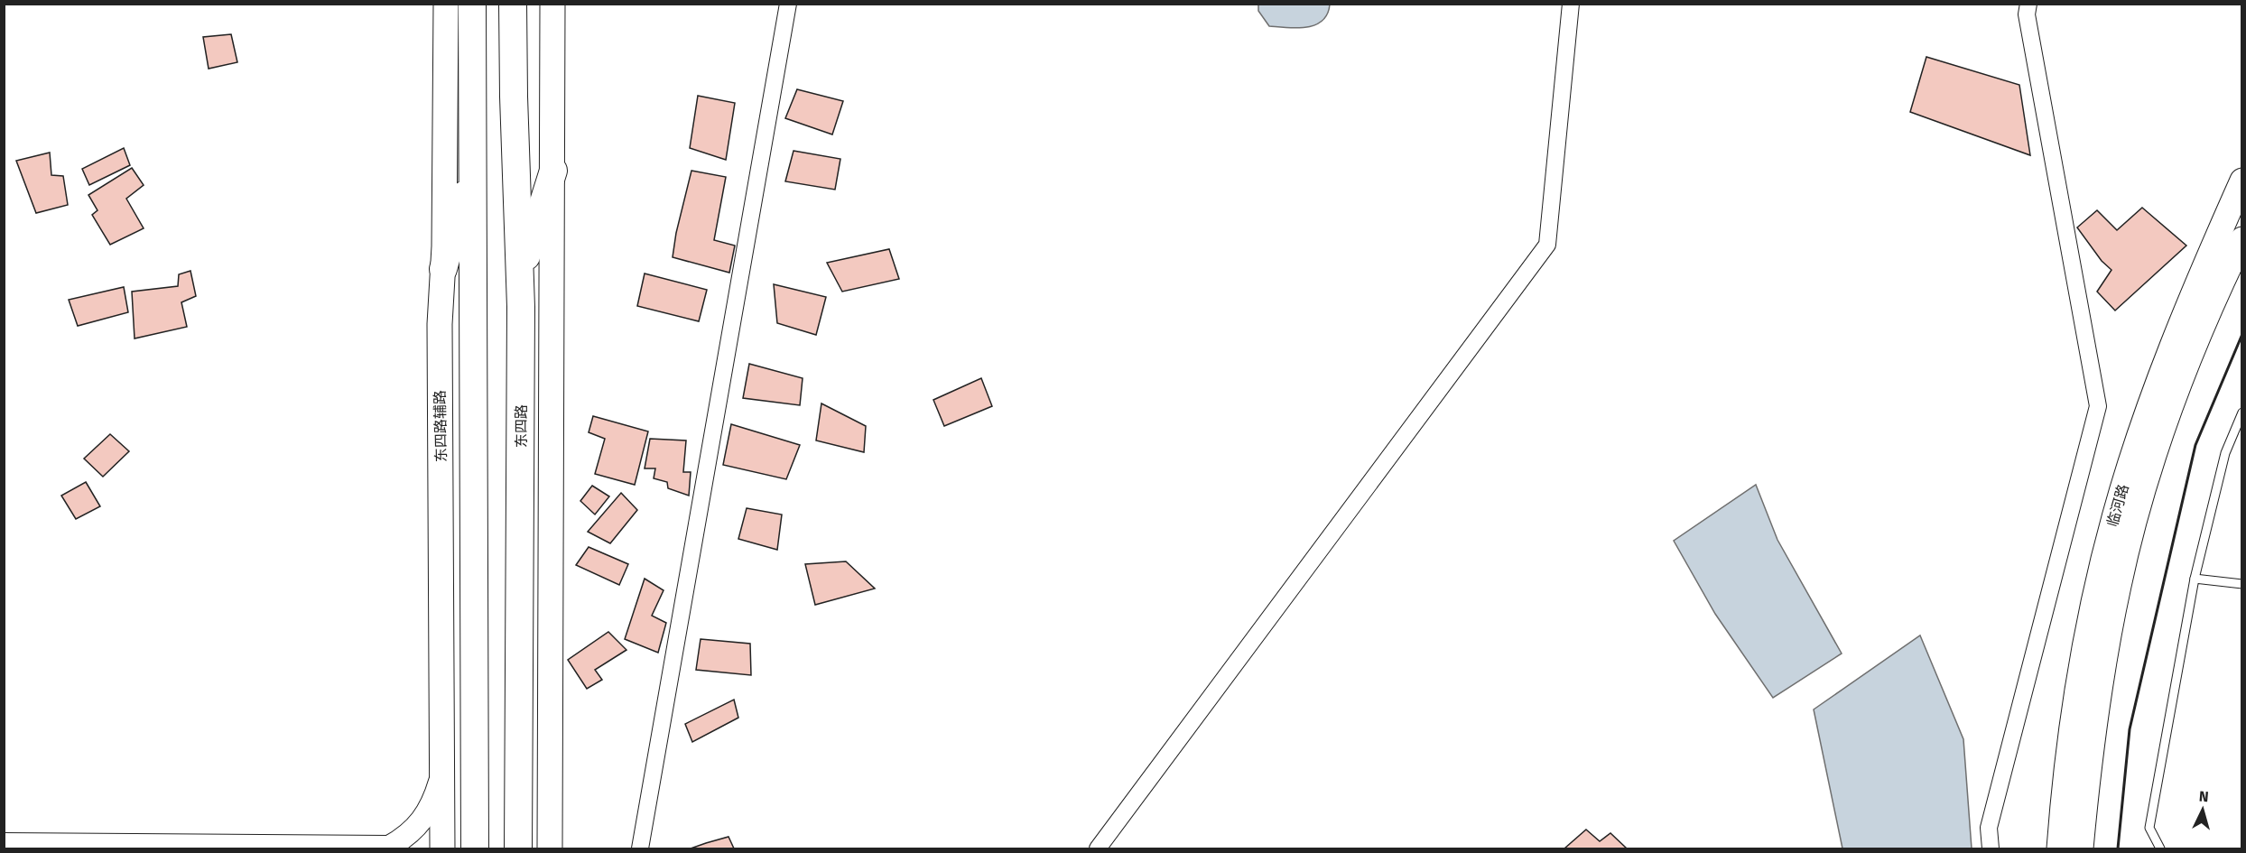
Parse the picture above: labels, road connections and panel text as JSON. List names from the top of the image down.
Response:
{
  "streets": {
    "main road": ["东四路辅路", "东四路", "临河路"]
  },
  "north": "top"
}
